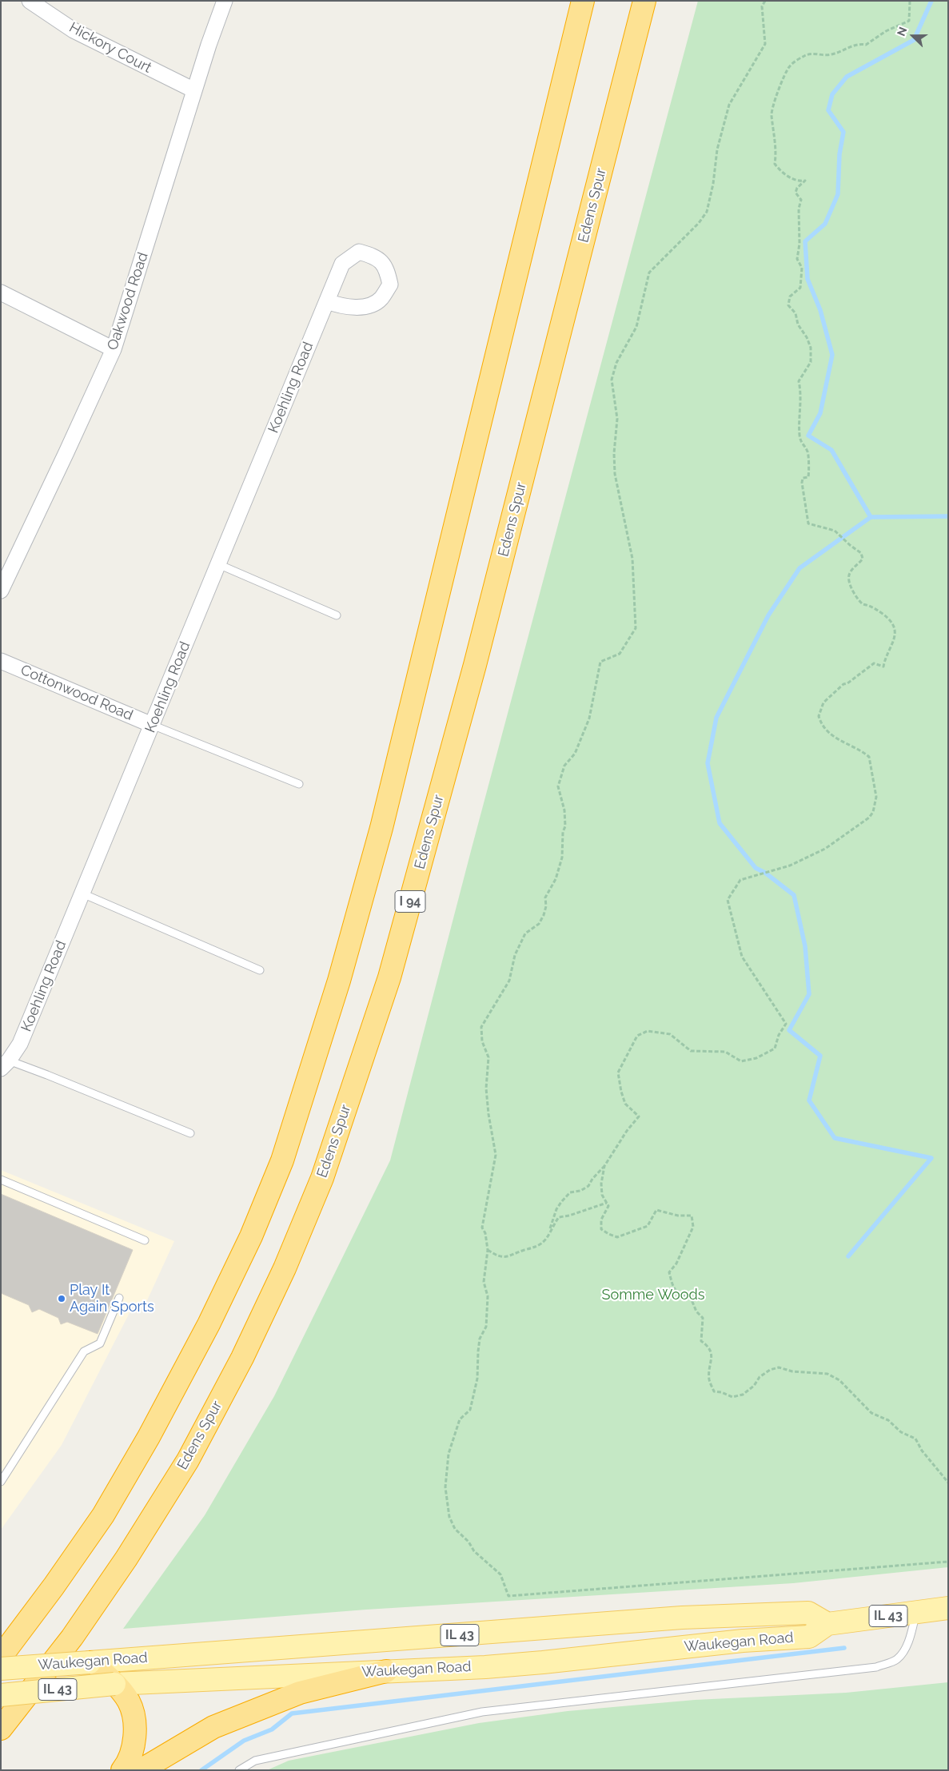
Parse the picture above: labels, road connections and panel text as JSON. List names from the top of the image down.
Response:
{
  "streets": {
    "highway": ["Edens Spur", "I 94"],
    "main road": ["IL 43", "Waukegan Road"],
    "street": [
      "Hickory Court",
      "Oakwood Road",
      "Koehling Road",
      "Cottonwood Road"
    ]
  },
  "crossings": [
    ["Hickory Court", "Oakwood Road"],
    ["Koehling Road", "Cottonwood Road"]
  ],
  "parks": ["Somme Woods"],
  "places": ["Play It Again Sports"],
  "north": "left"
}
